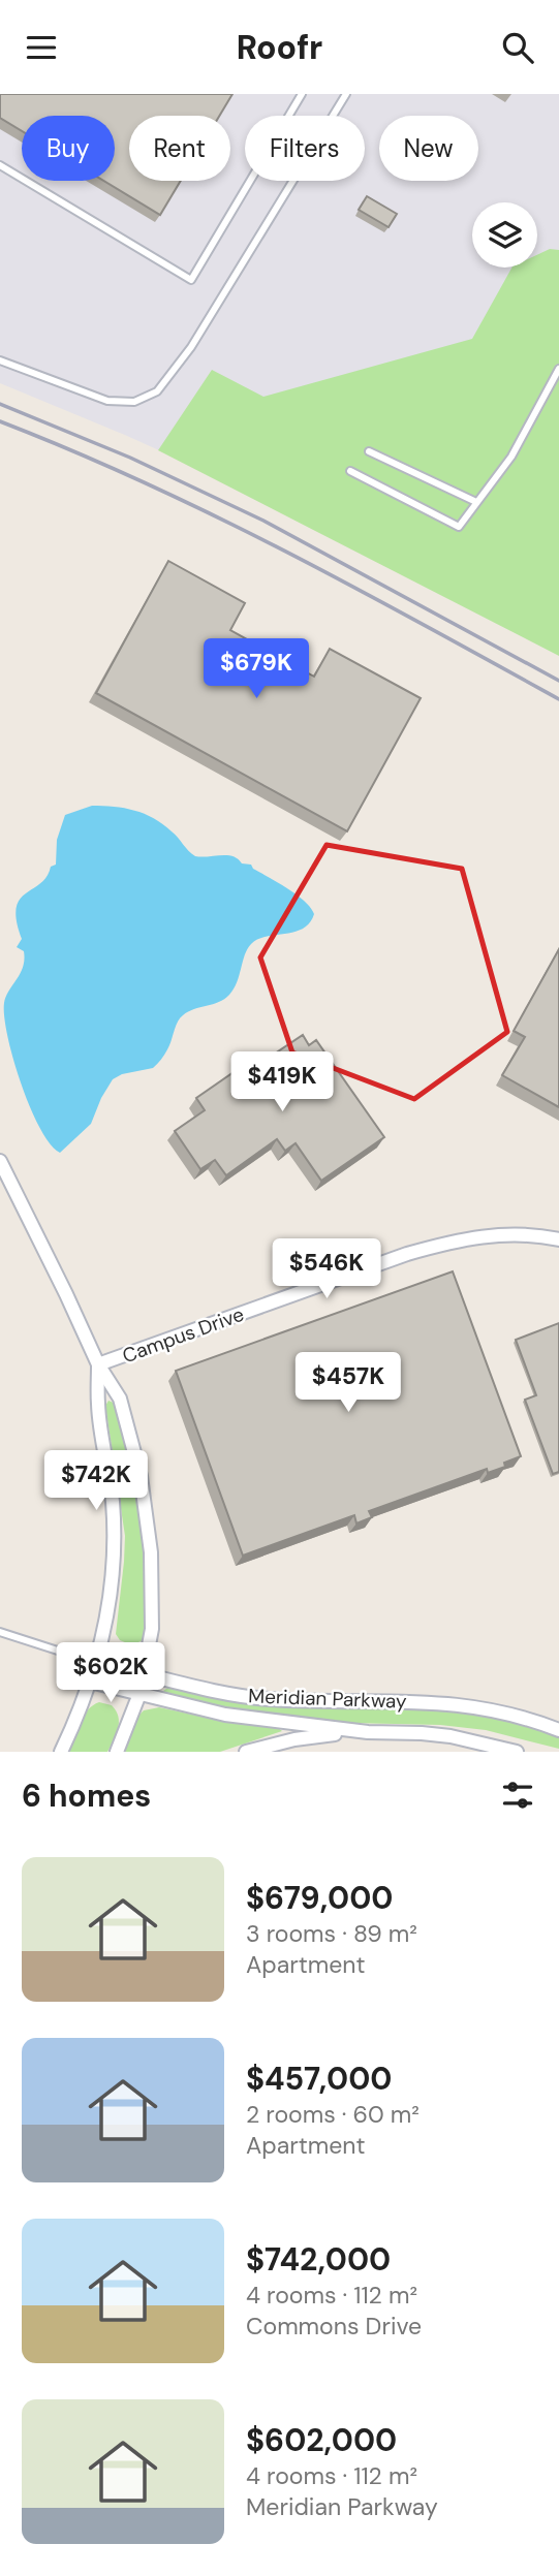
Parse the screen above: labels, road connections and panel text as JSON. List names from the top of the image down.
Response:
{
  "streets": {
    "street": ["Campus Drive", "Meridian Parkway"]
  },
  "page": {
    "header": "Roofr",
    "chip": [
      "Buy",
      "Rent",
      "Filters",
      "New"
    ],
    "price": [
      "$679K",
      "$419K",
      "$546K",
      "$457K",
      "$742K",
      "$602K"
    ],
    "heading": "6 homes",
    "list": [
      {
        "name": "$679,000",
        "note": "3 rooms · 89 m² · Apartment"
      },
      {
        "name": "$457,000",
        "note": "2 rooms · 60 m² · Apartment"
      },
      {
        "name": "$742,000",
        "note": "4 rooms · 112 m² · Commons Drive"
      },
      {
        "name": "$602,000",
        "note": "4 rooms · 112 m² · Meridian Parkway"
      }
    ]
  }
}
